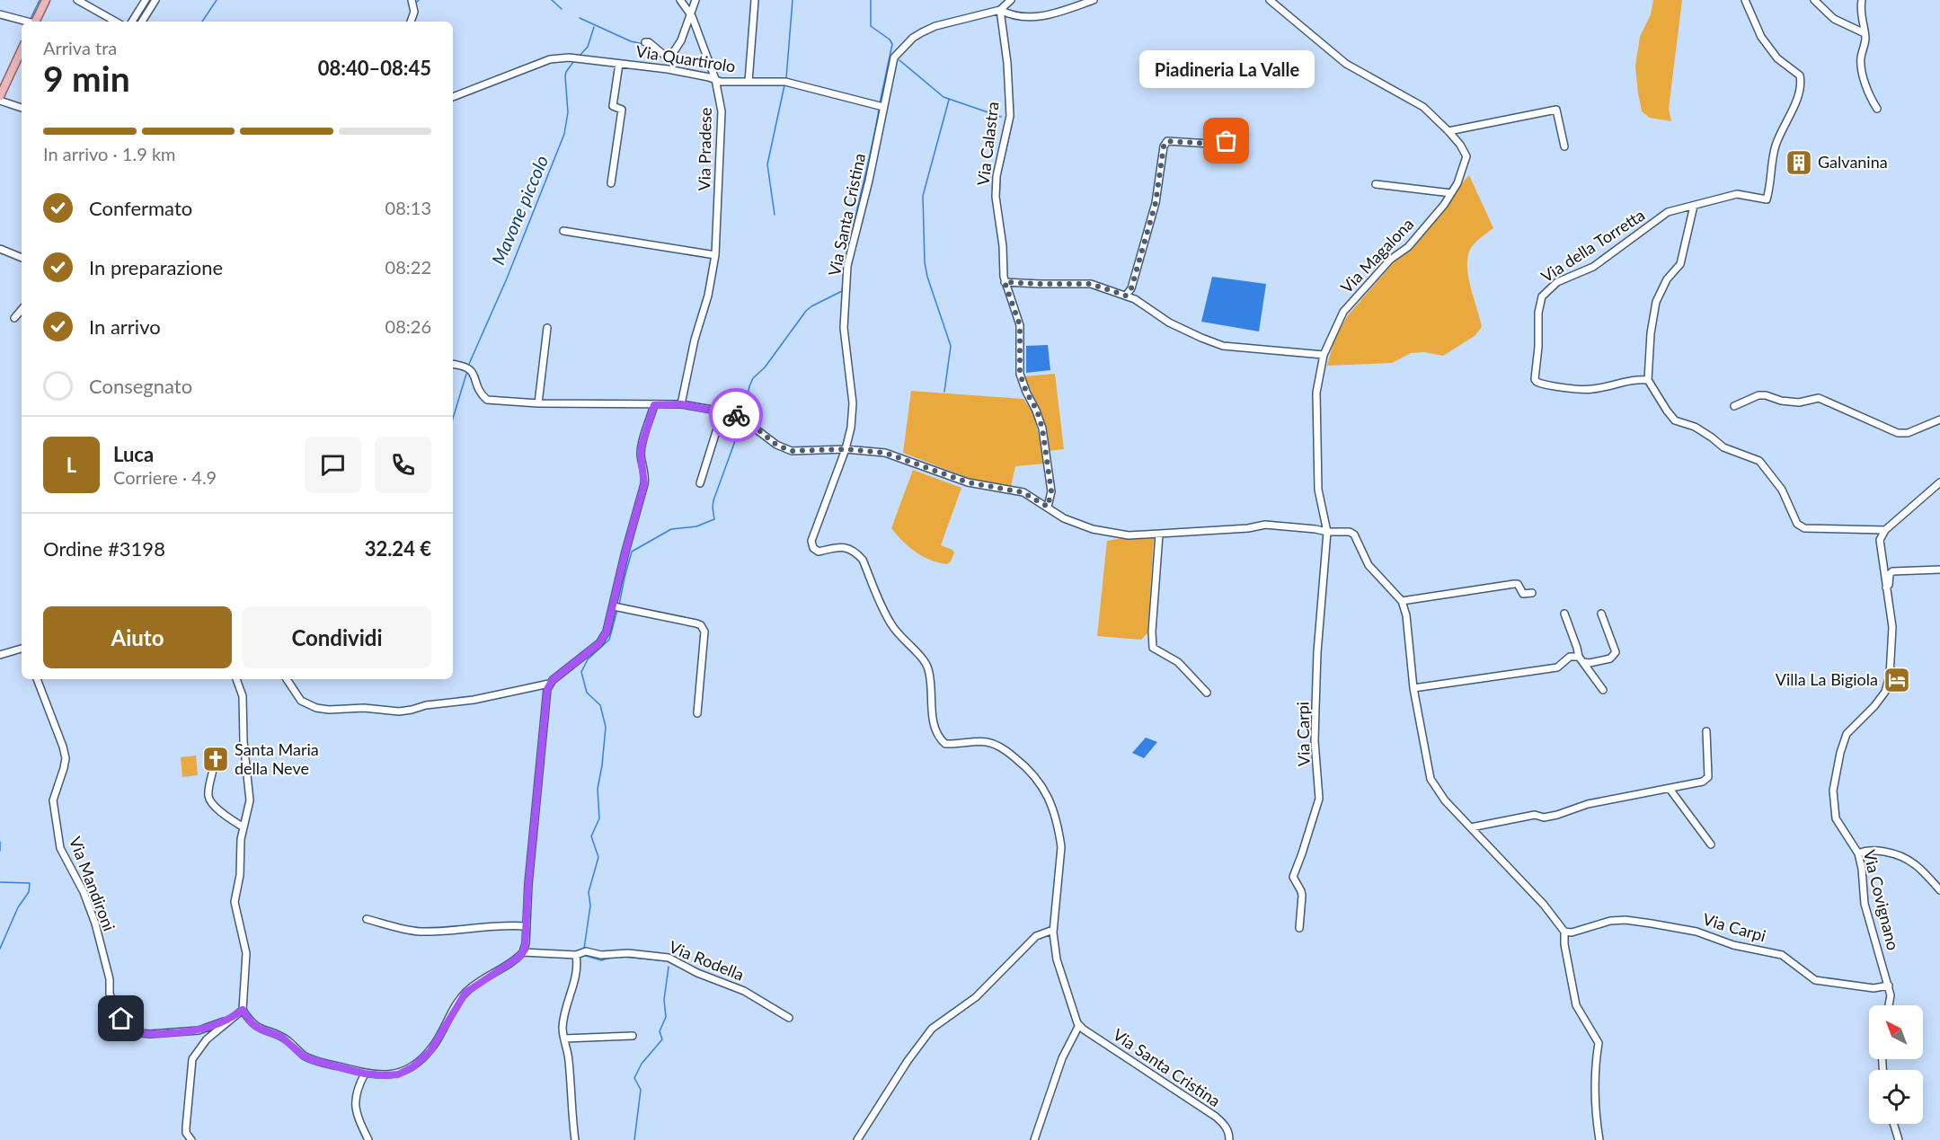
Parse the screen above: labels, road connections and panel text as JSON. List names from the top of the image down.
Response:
{
  "streets": {
    "street": [
      "Via Quartirolo",
      "Via Calastra",
      "Via Pradese",
      "Via Santa Cristina",
      "Via della Torretta",
      "Via Magalona",
      "Via Carpi",
      "Via Mandironi",
      "Via Covignano",
      "Via Rodella"
    ]
  },
  "crossings": [
    ["Via Quartirolo", "Via Pradese"],
    ["Via Quartirolo", "Via Santa Cristina"],
    ["Via Calastra", "Via Santa Cristina"],
    ["Via Magalona", "Via Carpi"],
    ["Via Carpi", "Via Covignano"]
  ],
  "water": ["Mavone piccolo"],
  "places": {
    "other": ["Piadineria La Valle"],
    "building": ["Galvanina"],
    "hotel": ["Villa La Bigiola"],
    "church": ["Santa Maria della Neve"]
  },
  "north": "top left",
  "page": {
    "heading": ["9 min", "Arriva tra", "08:40–08:45"],
    "panel": [
      "Luca",
      "Corriere · 4.9",
      "Ordine #3198",
      "32.24 €"
    ],
    "bubble": "Piadineria La Valle",
    "bar": "In arrivo · 1.9 km",
    "list": [
      ["Confermato", "08:13"],
      ["In preparazione", "08:22"],
      ["In arrivo", "08:26"],
      "Consegnato"
    ],
    "round": "L",
    "buttons": ["Aiuto", "Condividi"]
  }
}
